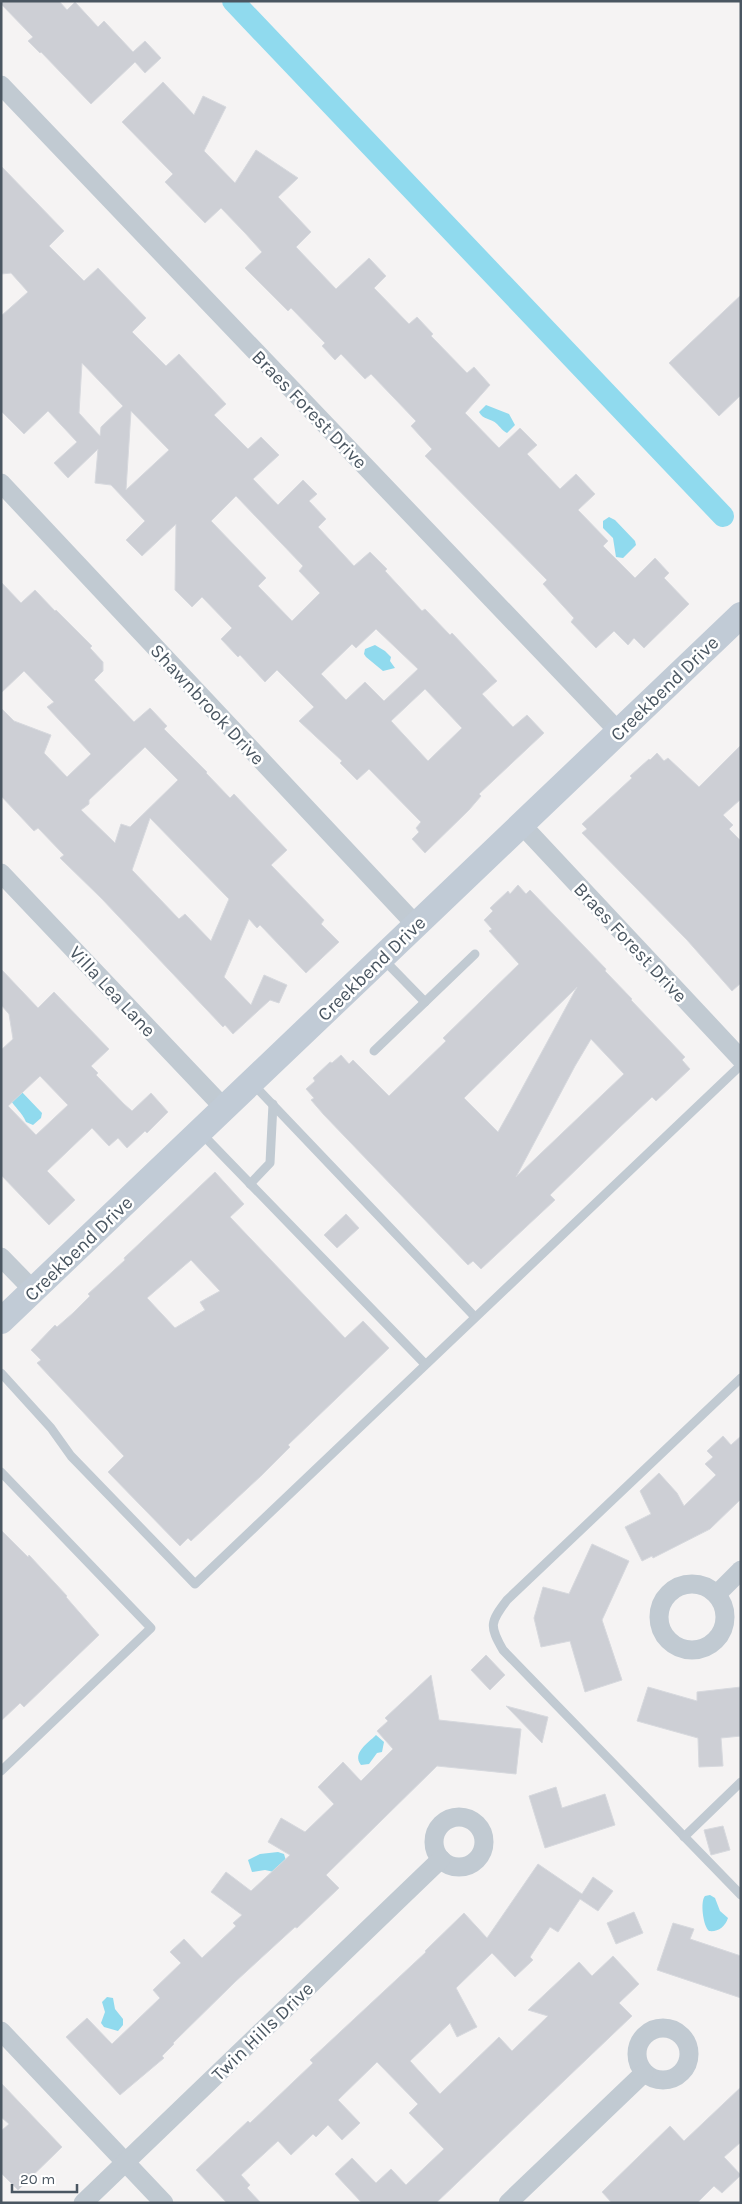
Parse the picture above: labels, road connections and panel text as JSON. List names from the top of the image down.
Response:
{
  "streets": {
    "street": [
      "Braes Forest Drive",
      "Creekbend Drive",
      "Shawnbrook Drive",
      "Villa Lea Lane",
      "Twin Hills Drive"
    ]
  },
  "crossings": [
    ["Braes Forest Drive", "Creekbend Drive"],
    ["Creekbend Drive", "Shawnbrook Drive"],
    ["Creekbend Drive", "Villa Lea Lane"]
  ],
  "scale_bar": "20 m"
}
